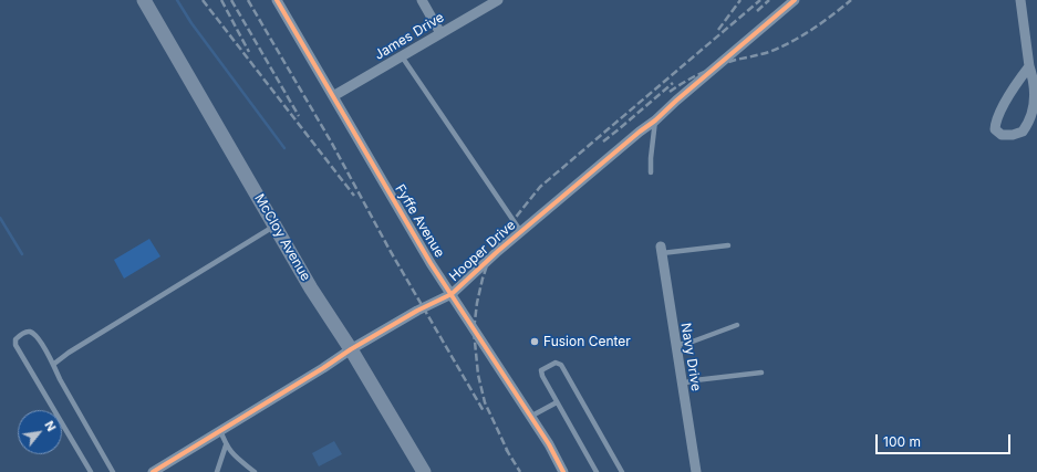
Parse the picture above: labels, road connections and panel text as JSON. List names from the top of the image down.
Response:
{
  "streets": {
    "street": [
      "James Drive",
      "Fyffe Avenue",
      "McCloy Avenue",
      "Hooper Drive",
      "Navy Drive"
    ]
  },
  "crossings": [
    ["James Drive", "Fyffe Avenue"],
    ["Fyffe Avenue", "Hooper Drive"],
    ["McCloy Avenue", "Hooper Drive"]
  ],
  "places": ["Fusion Center"],
  "scale_bar": "100 m",
  "north": "top right"
}
